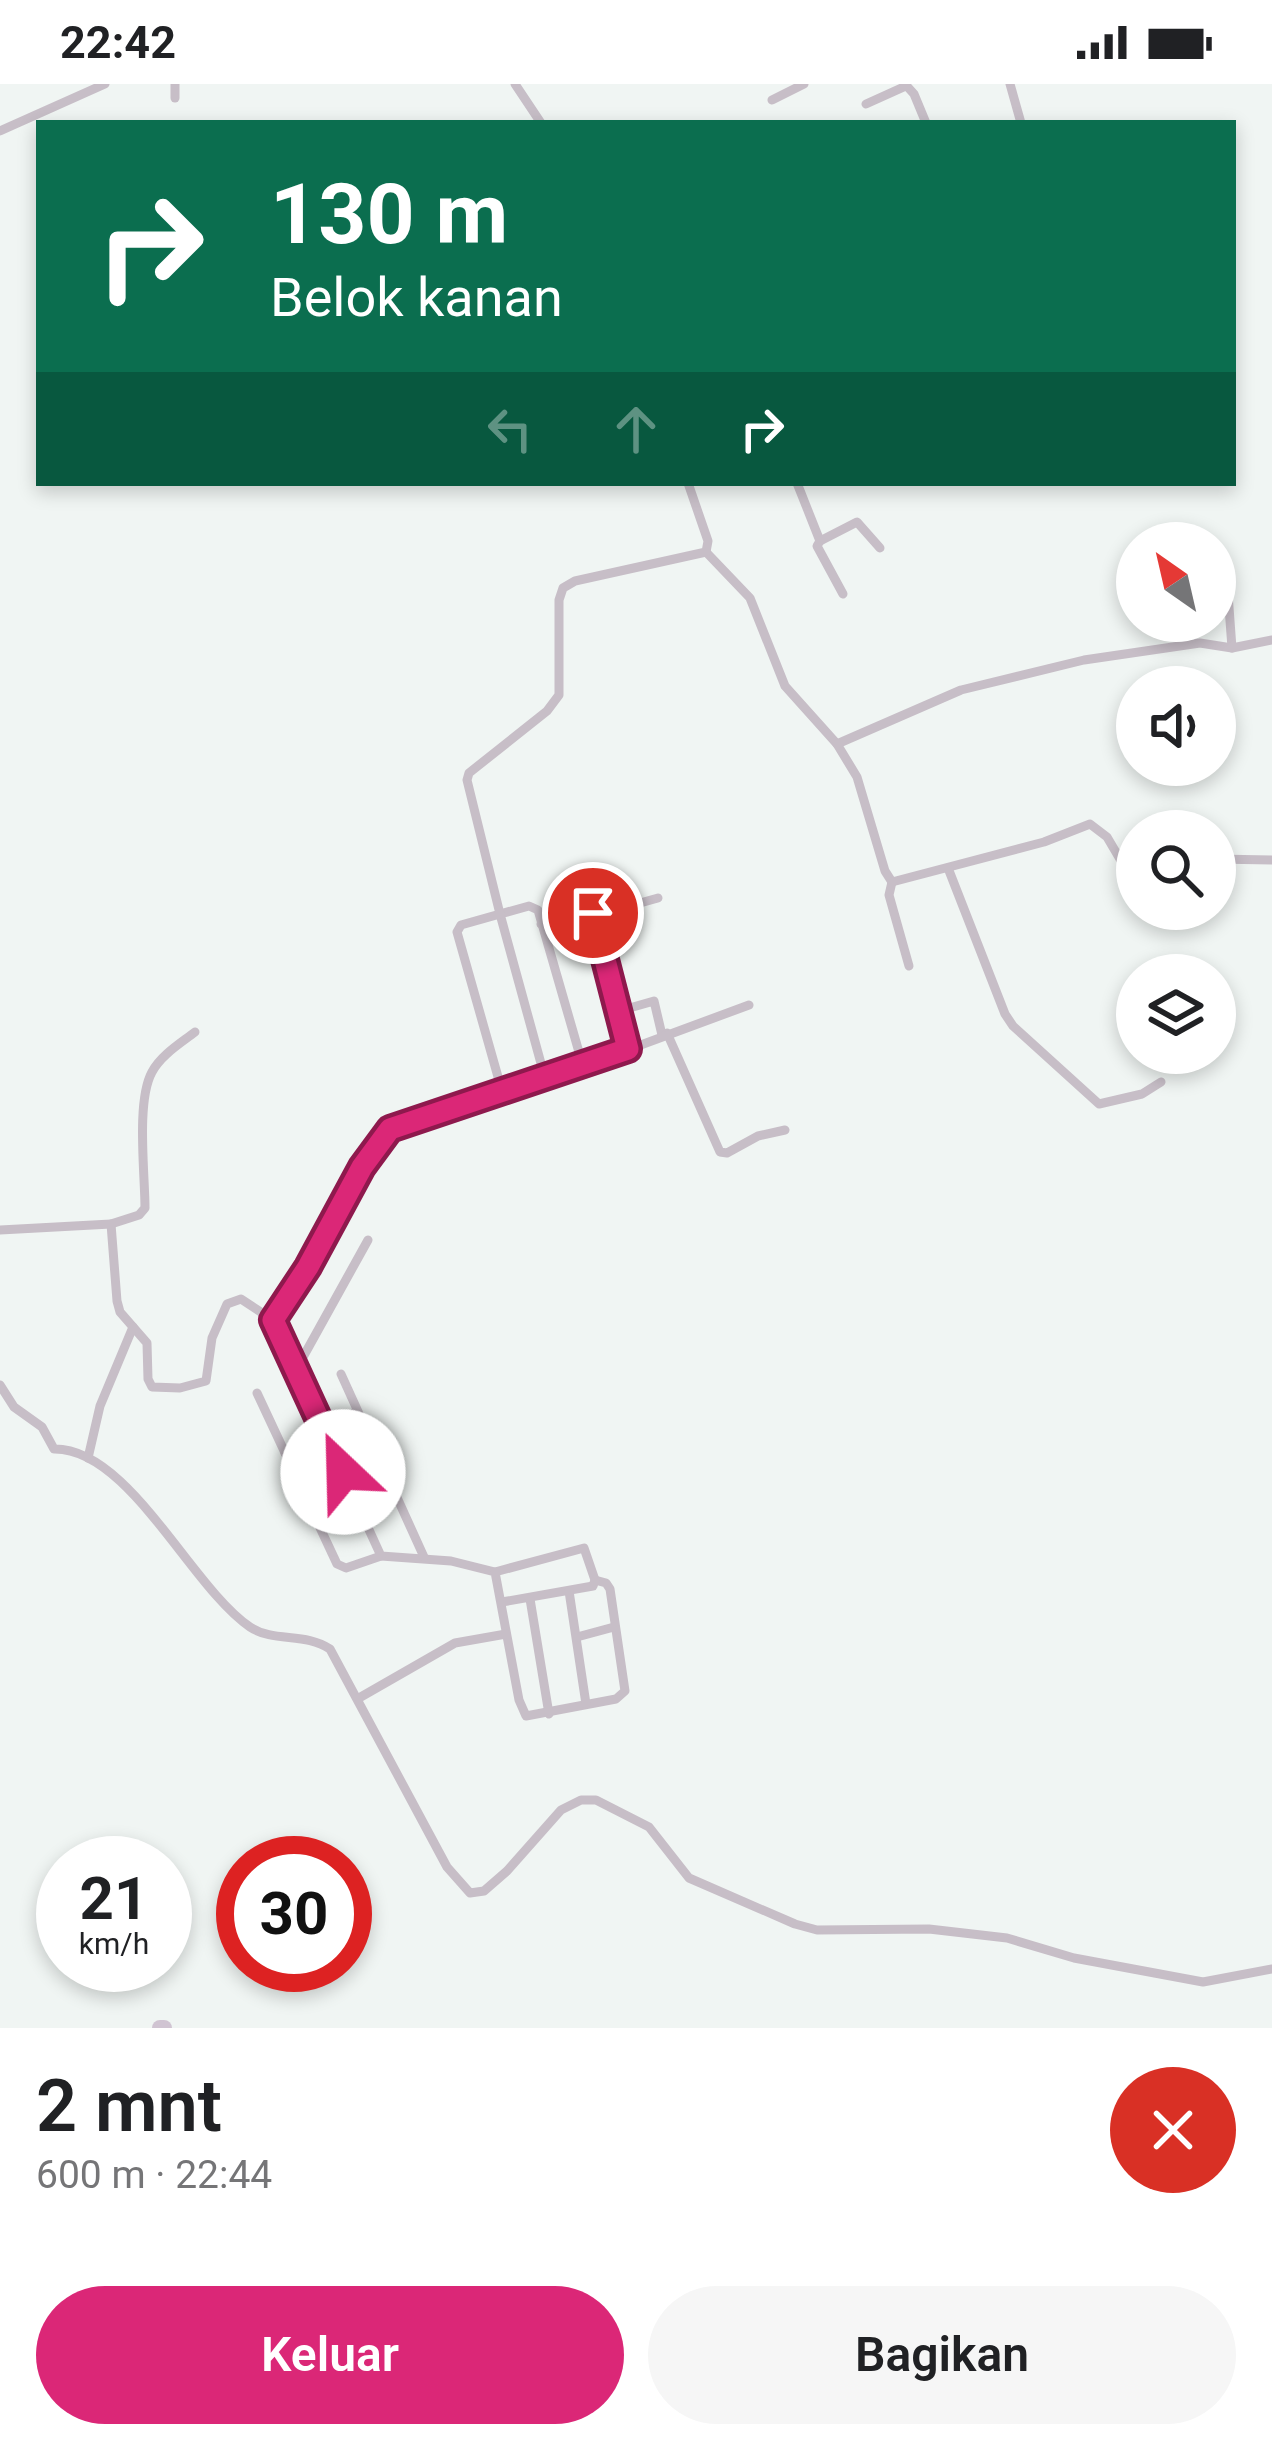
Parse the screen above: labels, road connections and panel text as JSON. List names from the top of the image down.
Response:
{
  "north": "top left",
  "page": {
    "status": "22:42",
    "turn": ["130 m", "Belok kanan"],
    "speed": "21 km/h",
    "limit": "30",
    "heading": ["2 mnt", "600 m · 22:44"],
    "buttons": ["Keluar", "Bagikan"]
  }
}
